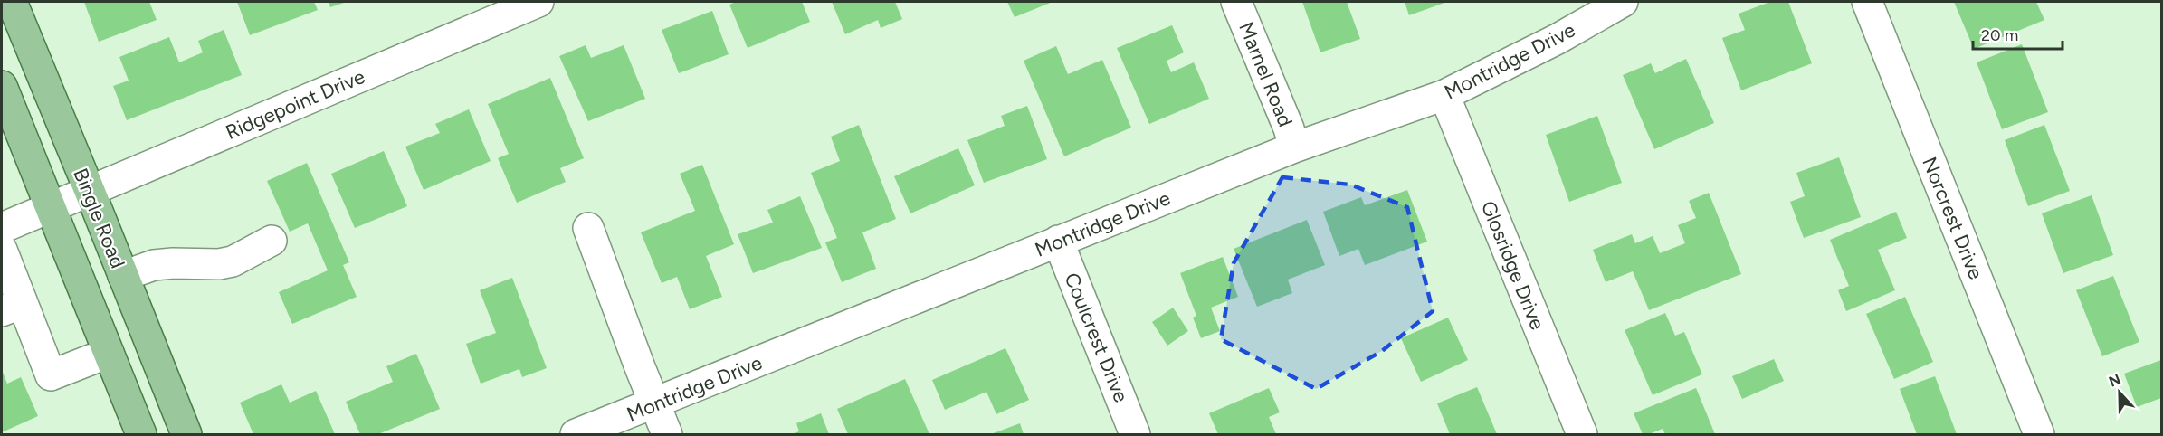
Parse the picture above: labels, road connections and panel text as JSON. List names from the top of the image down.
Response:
{
  "streets": {
    "main road": ["Bingle Road"],
    "street": [
      "Montridge Drive",
      "Marnel Road",
      "Ridgepoint Drive",
      "Norcrest Drive",
      "Glosridge Drive",
      "Coulcrest Drive"
    ]
  },
  "crossings": [
    ["Montridge Drive", "Marnel Road"],
    ["Montridge Drive", "Glosridge Drive"],
    ["Montridge Drive", "Coulcrest Drive"],
    ["Ridgepoint Drive", "Bingle Road"]
  ],
  "scale_bar": "20 m",
  "north": "top"
}
